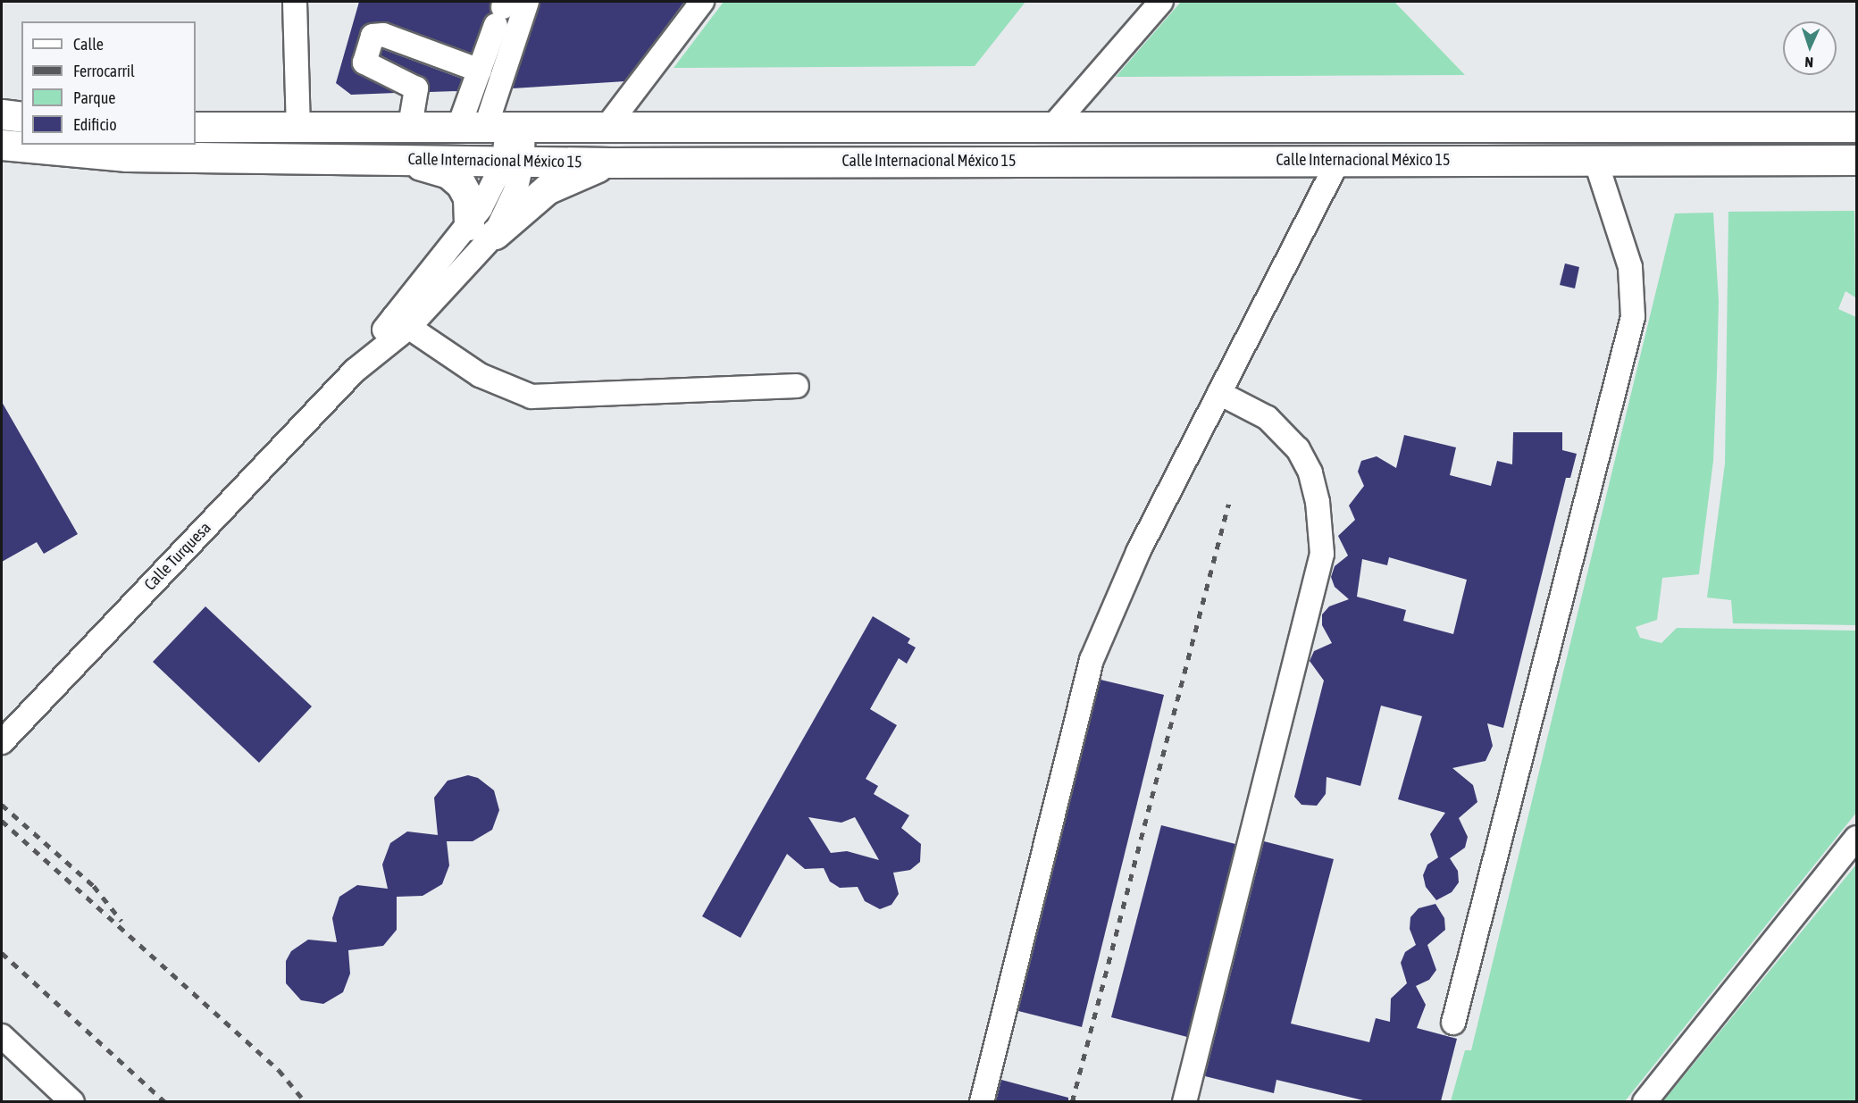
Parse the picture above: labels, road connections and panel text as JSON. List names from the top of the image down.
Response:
{
  "streets": {
    "main road": ["Calle Internacional México 15"],
    "street": ["Calle Turquesa"]
  },
  "crossings": [
    ["Calle Internacional México 15", "Calle Turquesa"]
  ],
  "legend": [
    "Calle",
    "Ferrocarril",
    "Parque",
    "Edificio"
  ],
  "north": "bottom"
}
